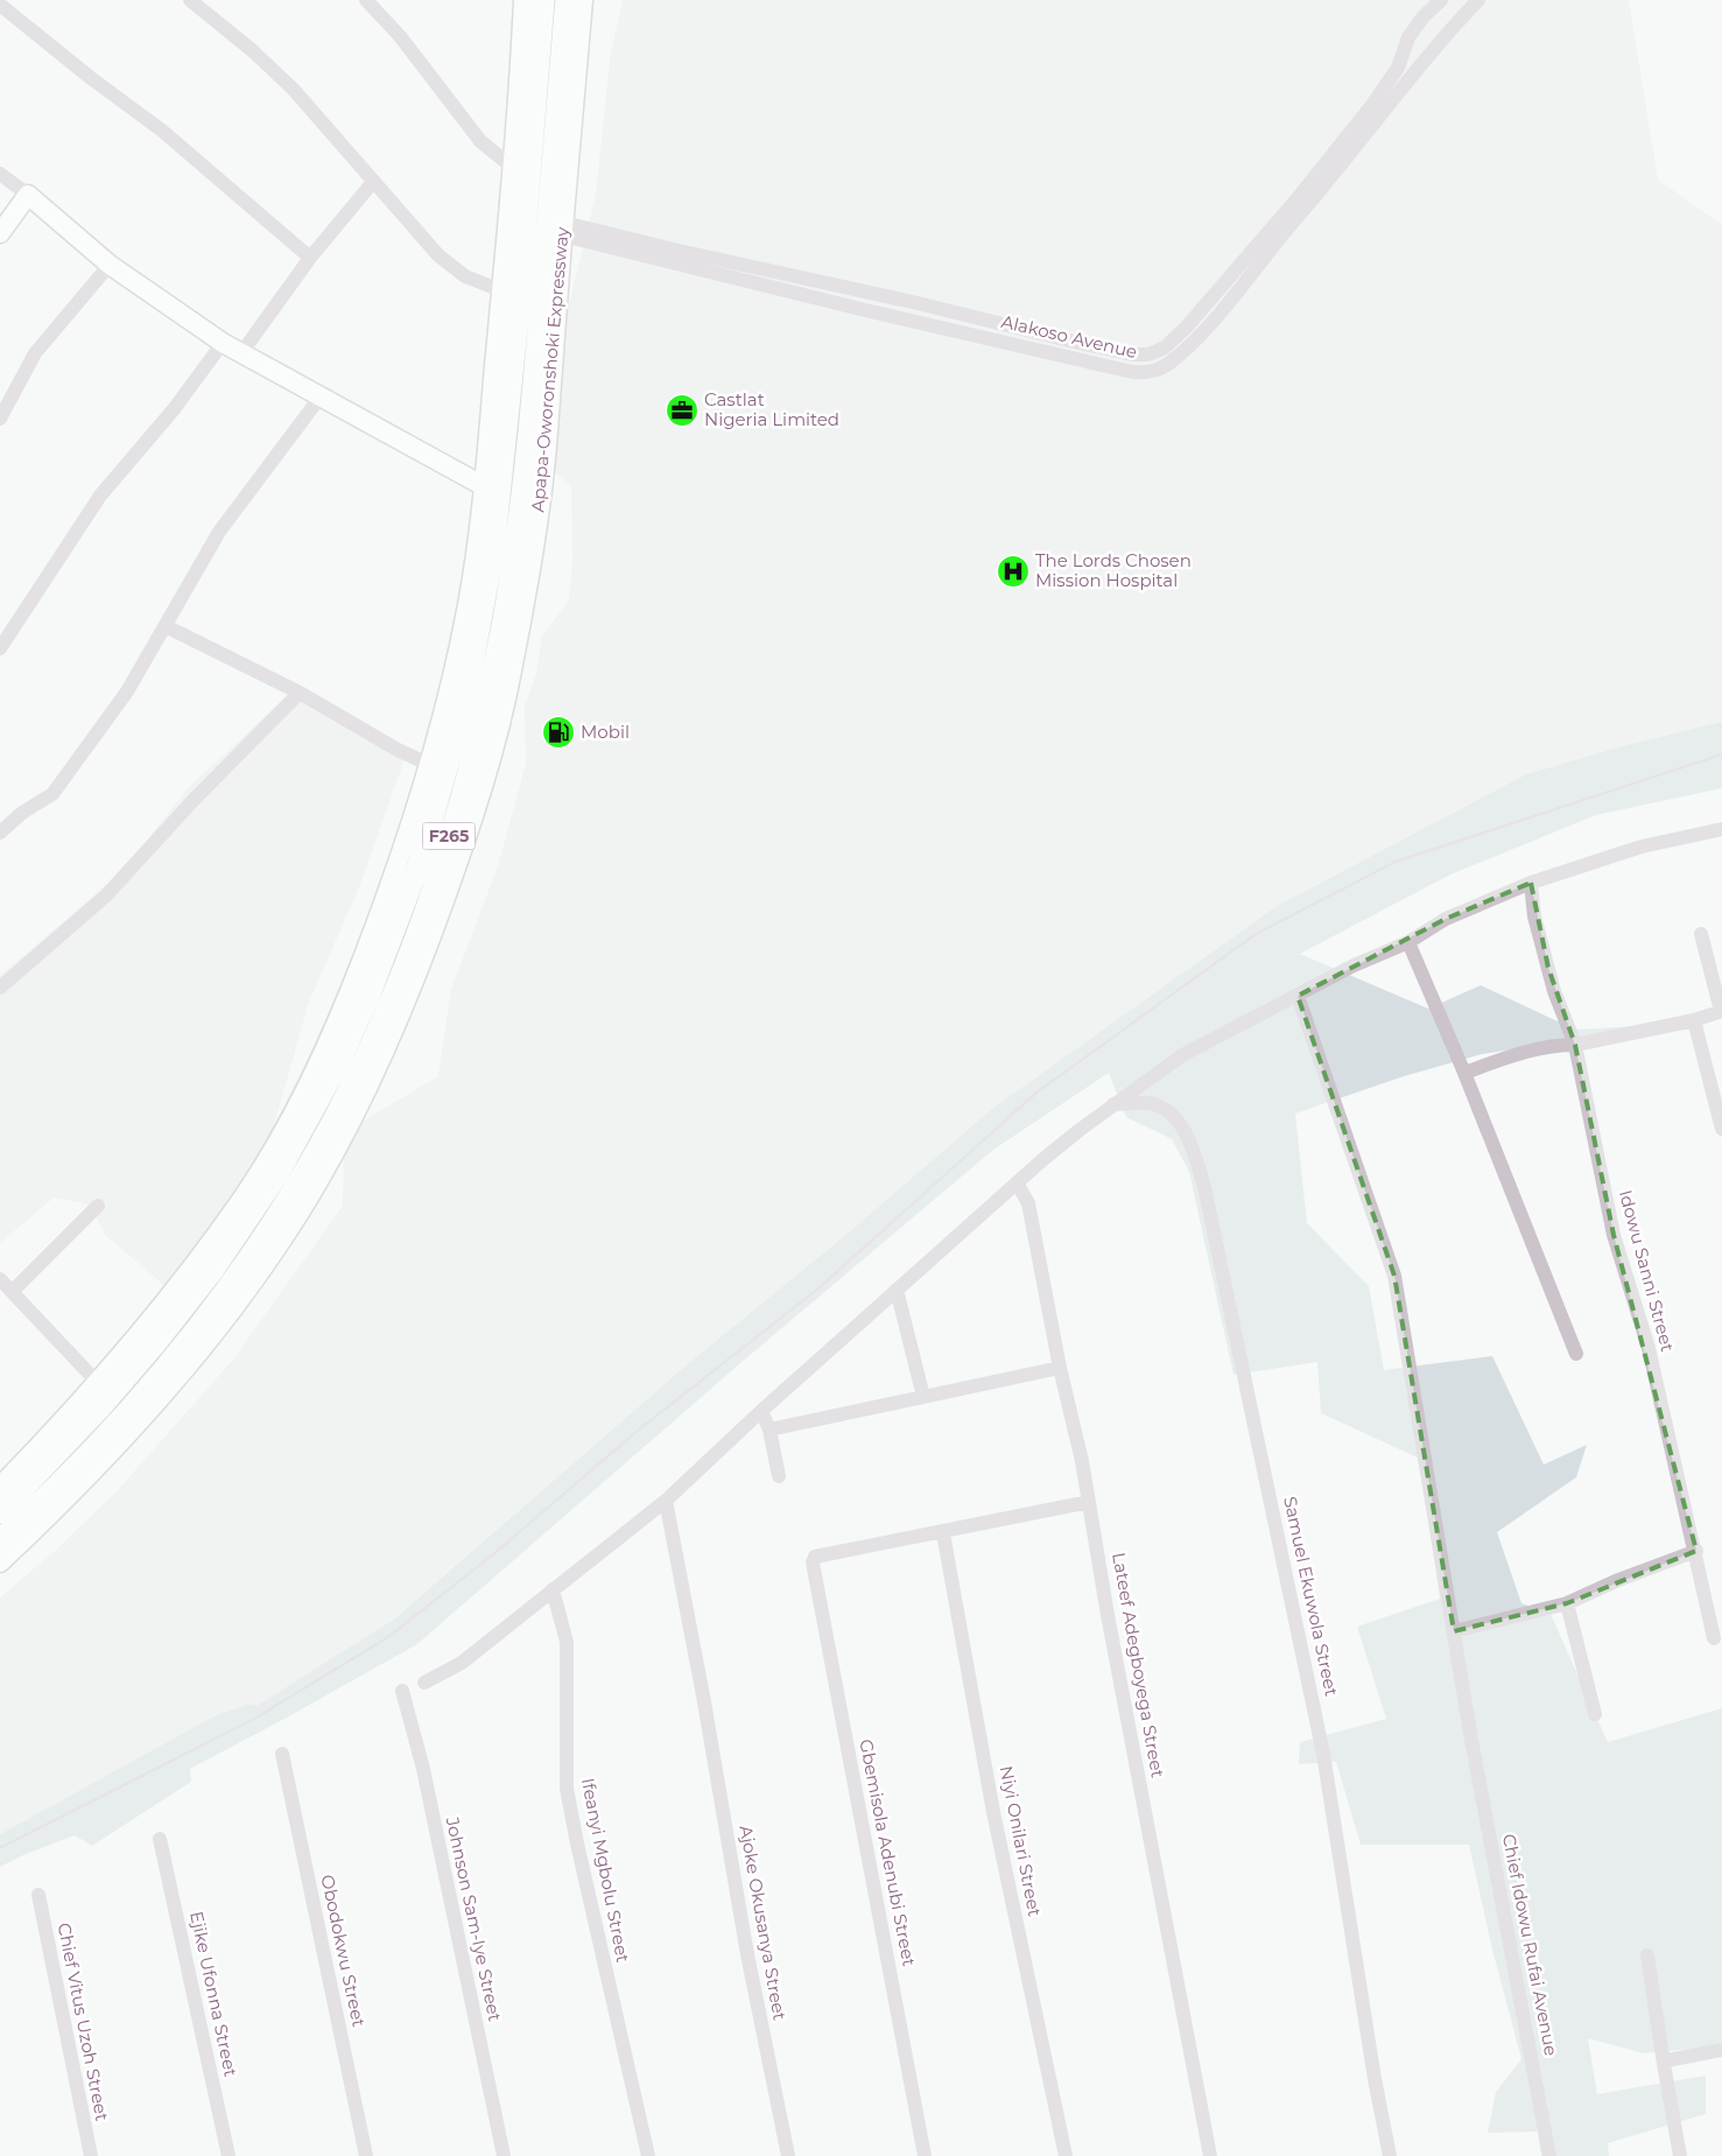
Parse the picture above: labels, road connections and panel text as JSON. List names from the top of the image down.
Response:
{
  "streets": {
    "highway": ["Apapa-Oworonshoki Expressway", "F265"],
    "street": [
      "Alakoso Avenue",
      "Idowu Sanni Street",
      "Samuel Ekuwola Street",
      "Lateef Adegboyega Street",
      "Niyi Onilari Street",
      "Gbemisola Adenubi Street",
      "Ifeanyi Mgbolu Street",
      "Johnson Sam-Iye Street",
      "Ajoke Okusanya Street",
      "Chief Idowu Rufai Avenue",
      "Obodokwu Street",
      "Ejike Ufonna Street",
      "Chief Vitus Uzoh Street"
    ]
  },
  "crossings": [
    ["Alakoso Avenue", "Apapa-Oworonshoki Expressway"],
    ["Niyi Onilari Street", "Gbemisola Adenubi Street"]
  ],
  "places": {
    "office": ["Castlat Nigeria Limited"],
    "hospital": ["The Lords Chosen Mission Hospital"],
    "fuel station": ["Mobil"]
  }
}
